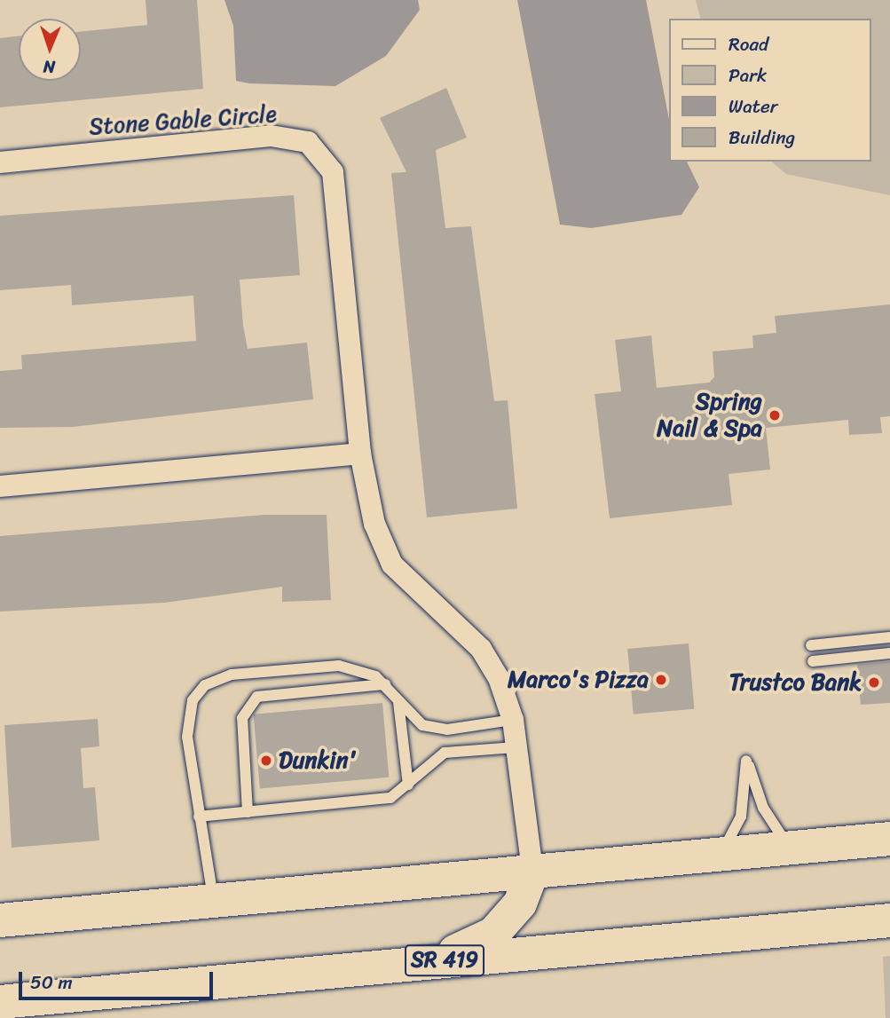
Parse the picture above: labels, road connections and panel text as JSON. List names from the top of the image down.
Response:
{
  "streets": {
    "main road": ["SR 419"],
    "street": ["Stone Gable Circle"]
  },
  "places": [
    "Spring Nail & Spa",
    "Marco's Pizza",
    "Trustco Bank",
    "Dunkin'"
  ],
  "legend": [
    "Road",
    "Park",
    "Water",
    "Building"
  ],
  "scale_bar": "50 m",
  "north": "bottom"
}
